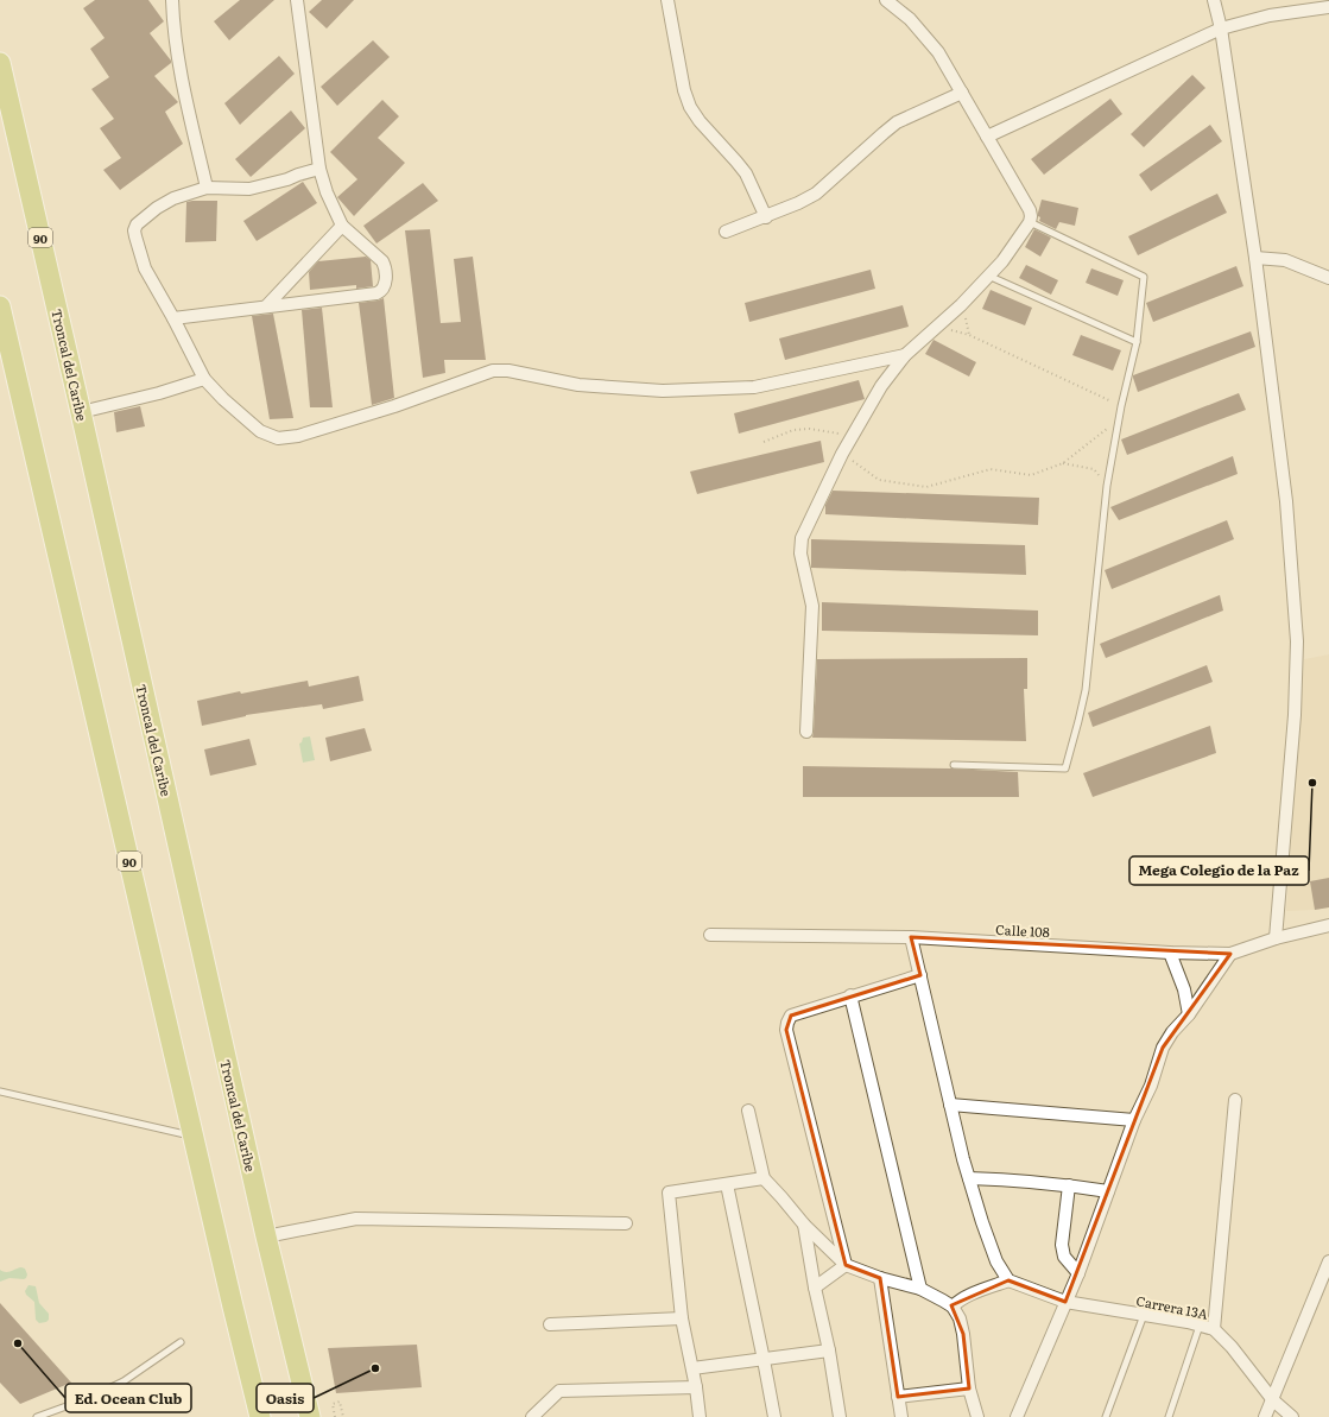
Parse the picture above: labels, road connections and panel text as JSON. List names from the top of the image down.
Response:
{
  "streets": {
    "highway": ["90", "Troncal del Caribe"],
    "street": ["Calle 108", "Carrera 13A"]
  },
  "places": ["Mega Colegio de la Paz", "Ed. Ocean Club", "Oasis"]
}
